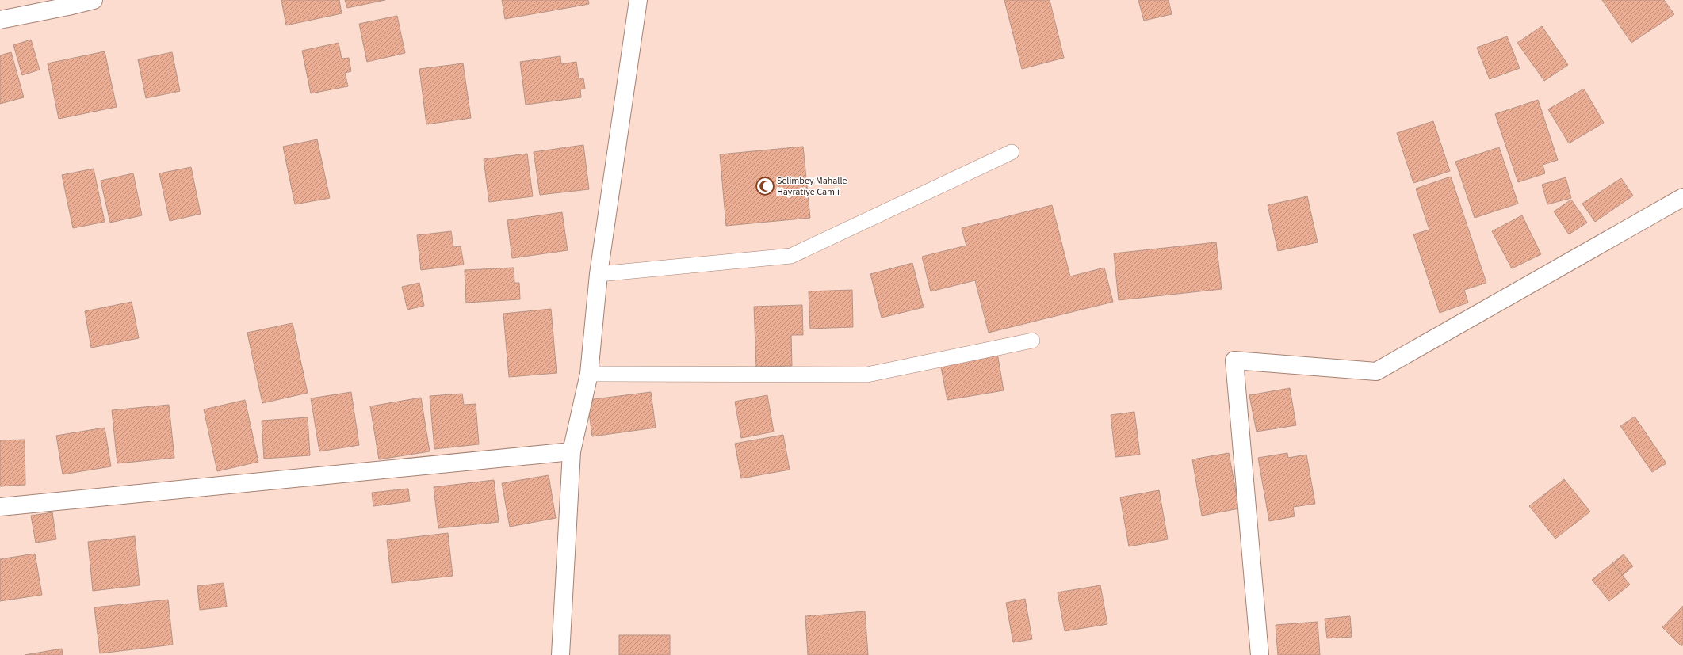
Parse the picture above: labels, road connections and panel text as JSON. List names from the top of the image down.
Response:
{
  "places": {
    "mosque": ["Selimbey Mahalle Hayratiye Camii"]
  }
}
